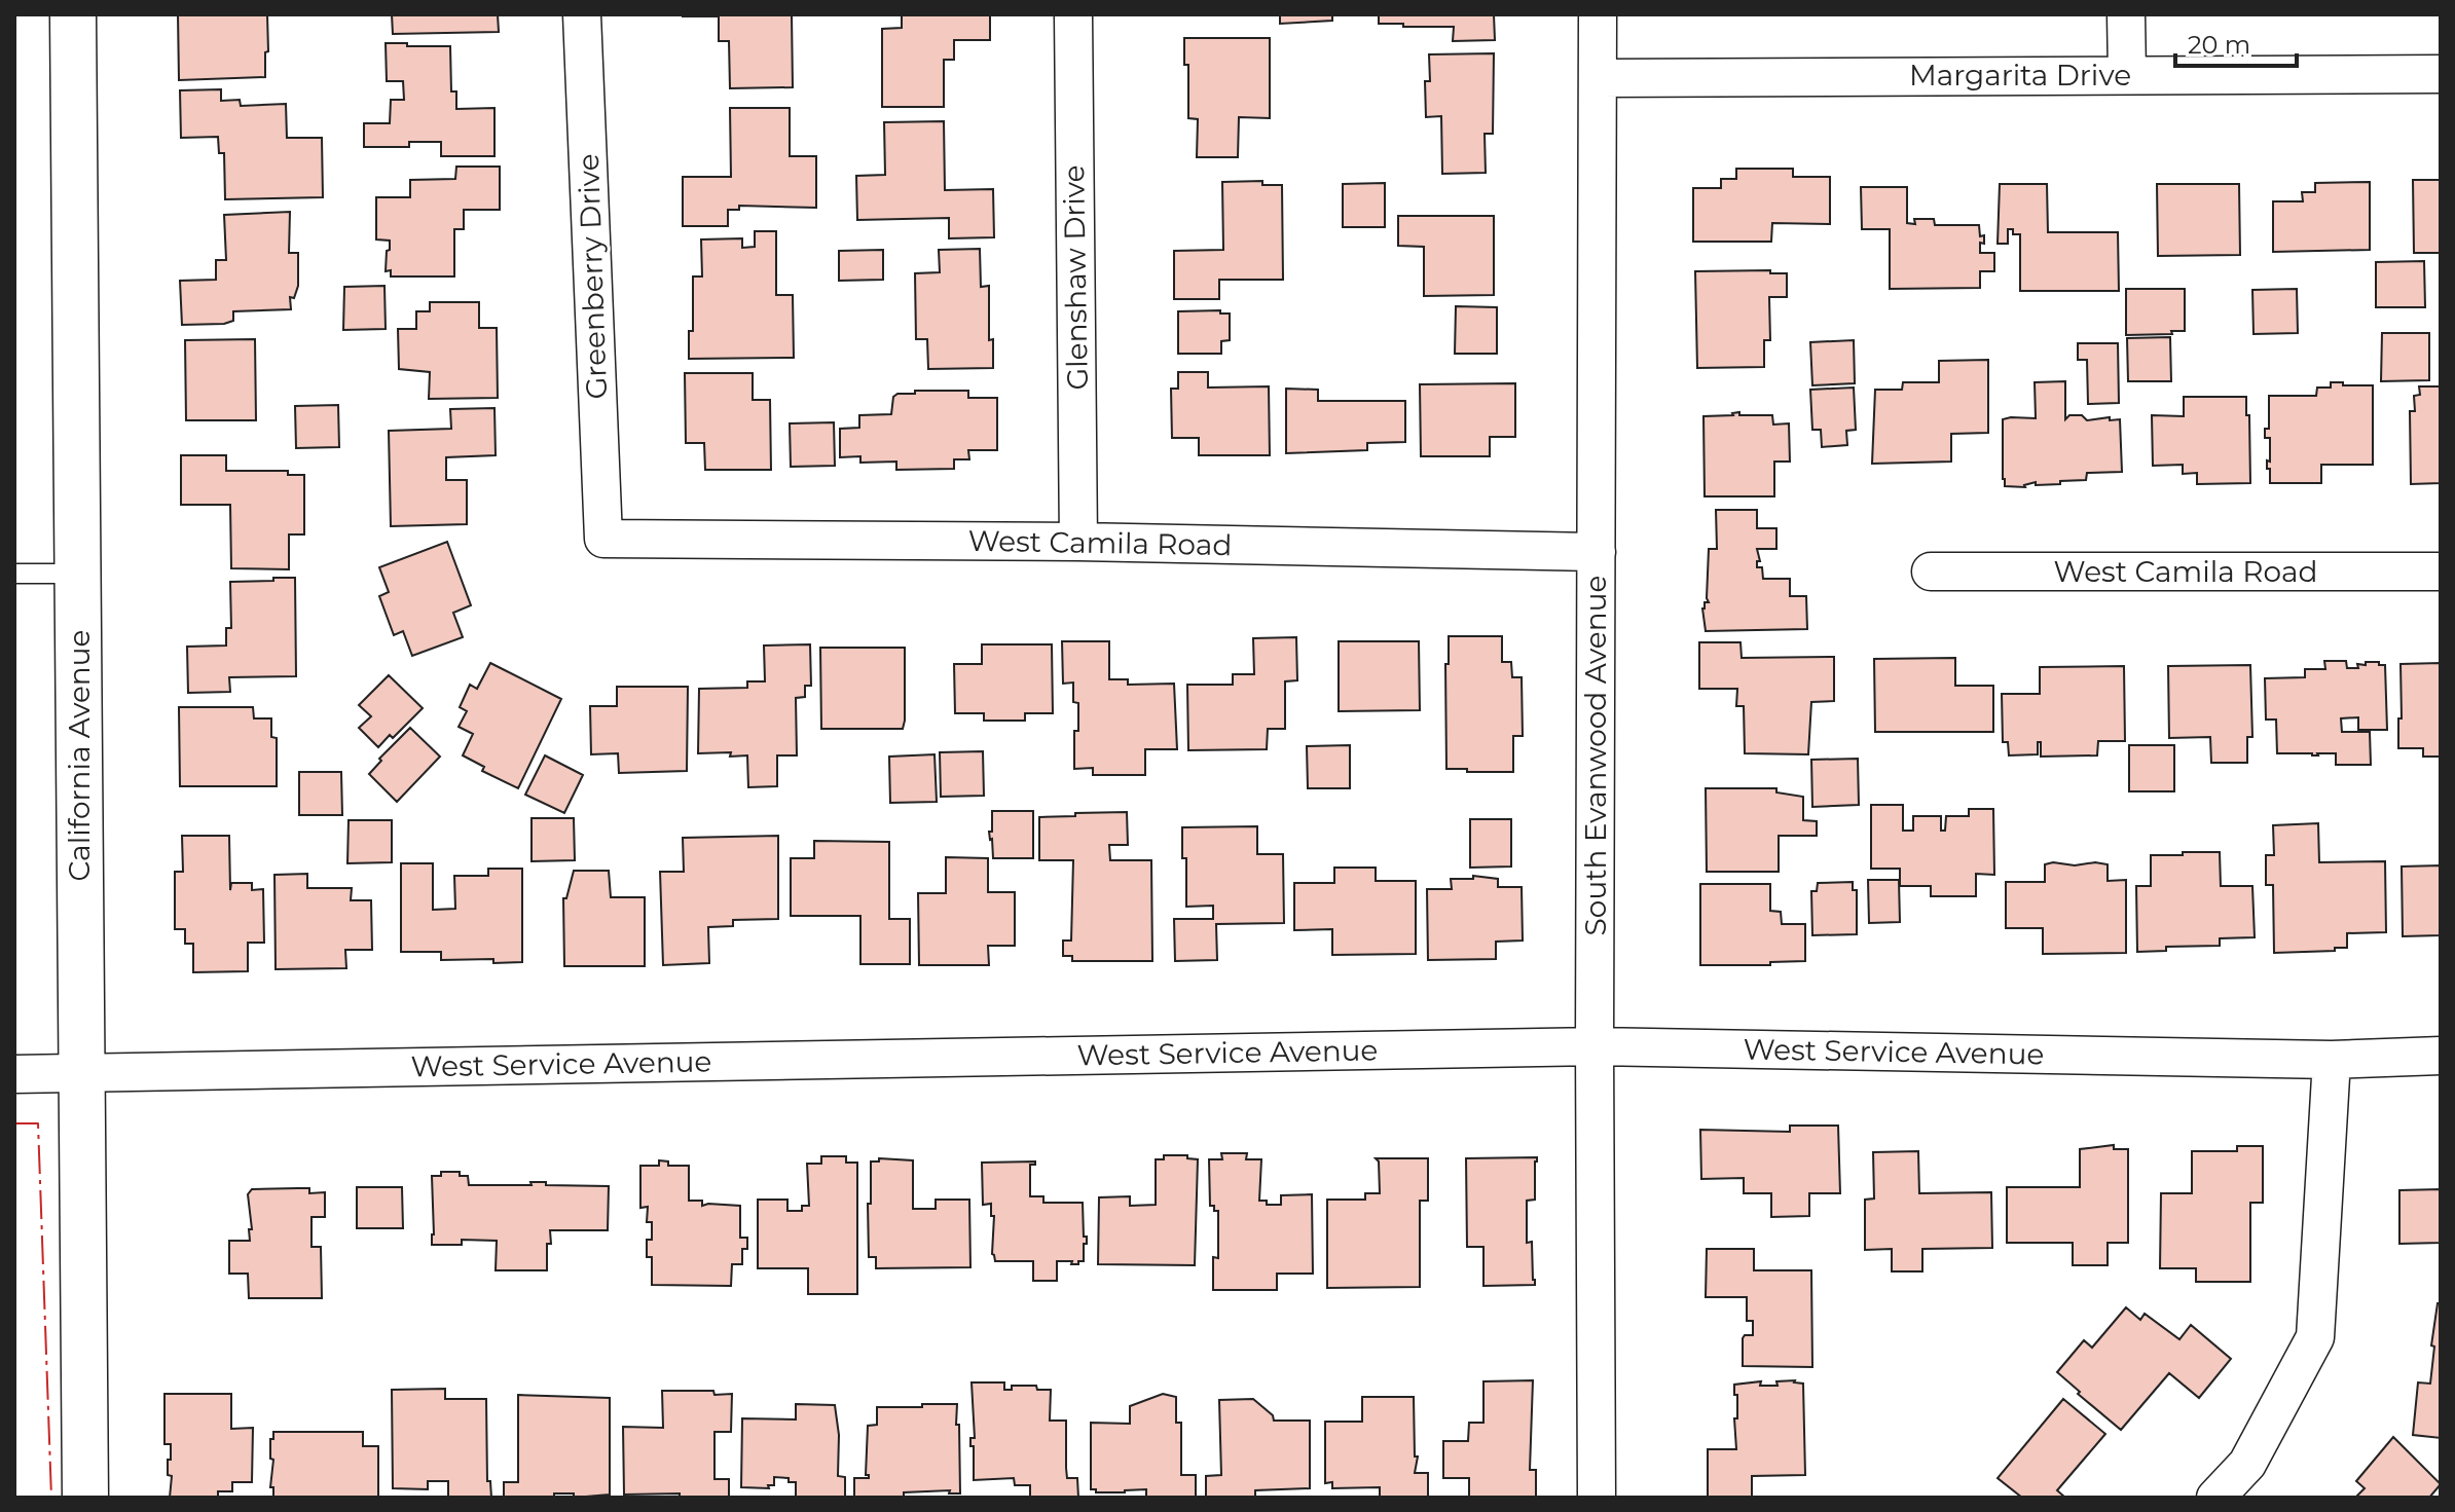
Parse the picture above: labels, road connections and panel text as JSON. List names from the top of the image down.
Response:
{
  "streets": {
    "street": [
      "Margarita Drive",
      "Greenberry Drive",
      "Glenshaw Drive",
      "West Camila Road",
      "California Avenue",
      "South Evanwood Avenue",
      "West Service Avenue"
    ]
  },
  "crossings": [
    ["Margarita Drive", "South Evanwood Avenue"],
    ["Greenberry Drive", "West Camila Road"],
    ["Glenshaw Drive", "West Camila Road"],
    ["West Camila Road", "South Evanwood Avenue"],
    ["California Avenue", "West Service Avenue"],
    ["South Evanwood Avenue", "West Service Avenue"]
  ],
  "scale_bar": "20 m"
}
